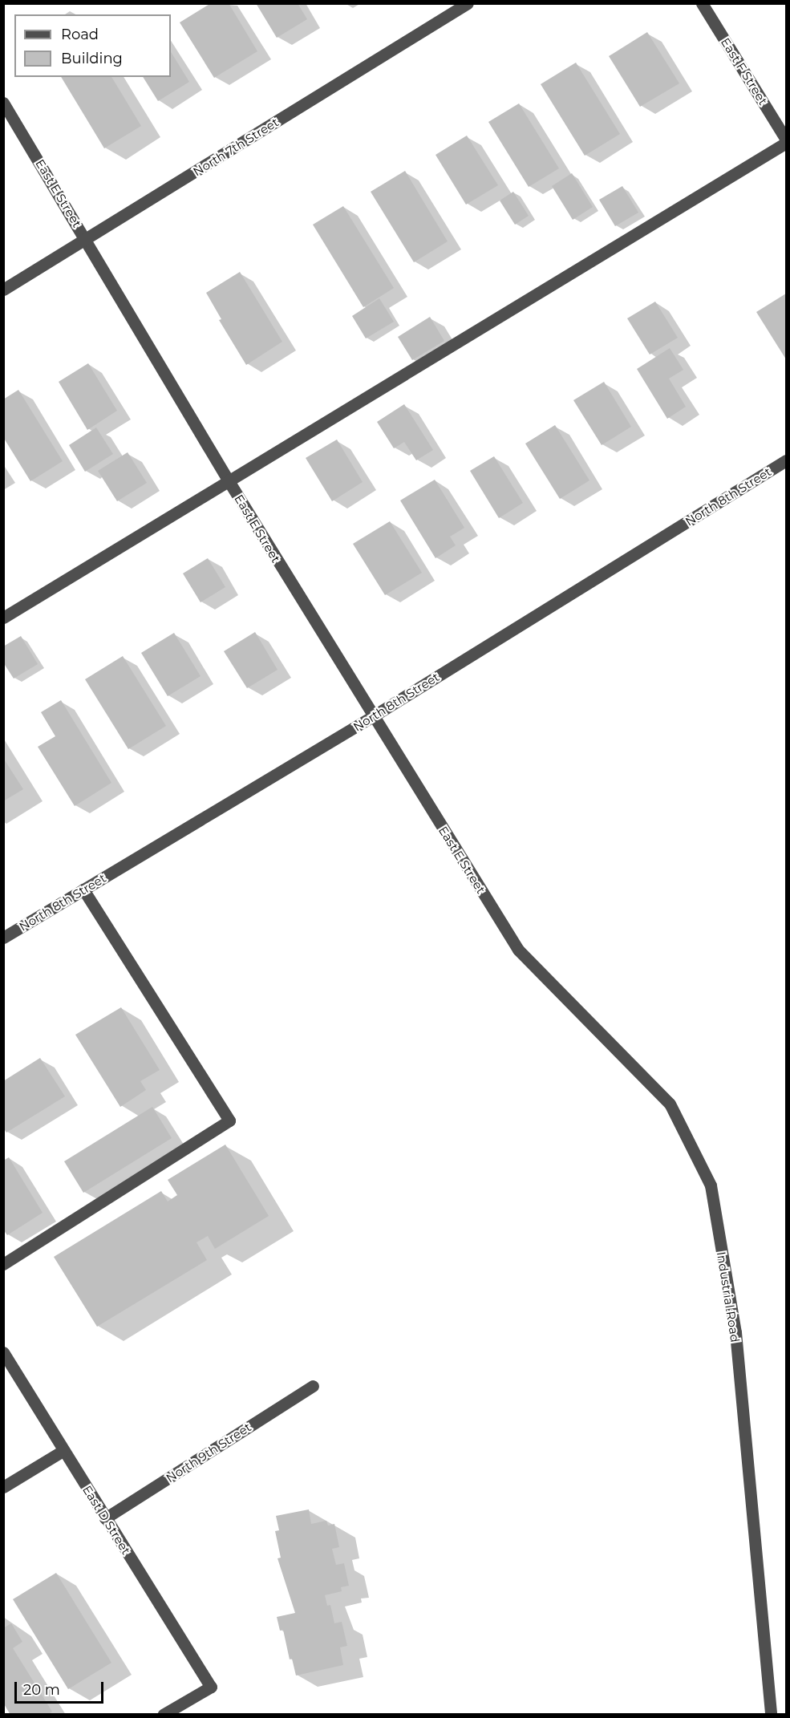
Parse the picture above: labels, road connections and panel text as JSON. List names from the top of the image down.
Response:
{
  "streets": {
    "street": [
      "East F Street",
      "North 7th Street",
      "East E Street",
      "North 8th Street",
      "Industrial Road",
      "North 9th Street",
      "East D Street"
    ]
  },
  "crossings": [
    ["North 7th Street", "East E Street"],
    ["East E Street", "North 8th Street"],
    ["East E Street", "Industrial Road"],
    ["North 9th Street", "East D Street"]
  ],
  "legend": ["Road", "Building"],
  "scale_bar": "20 m"
}
